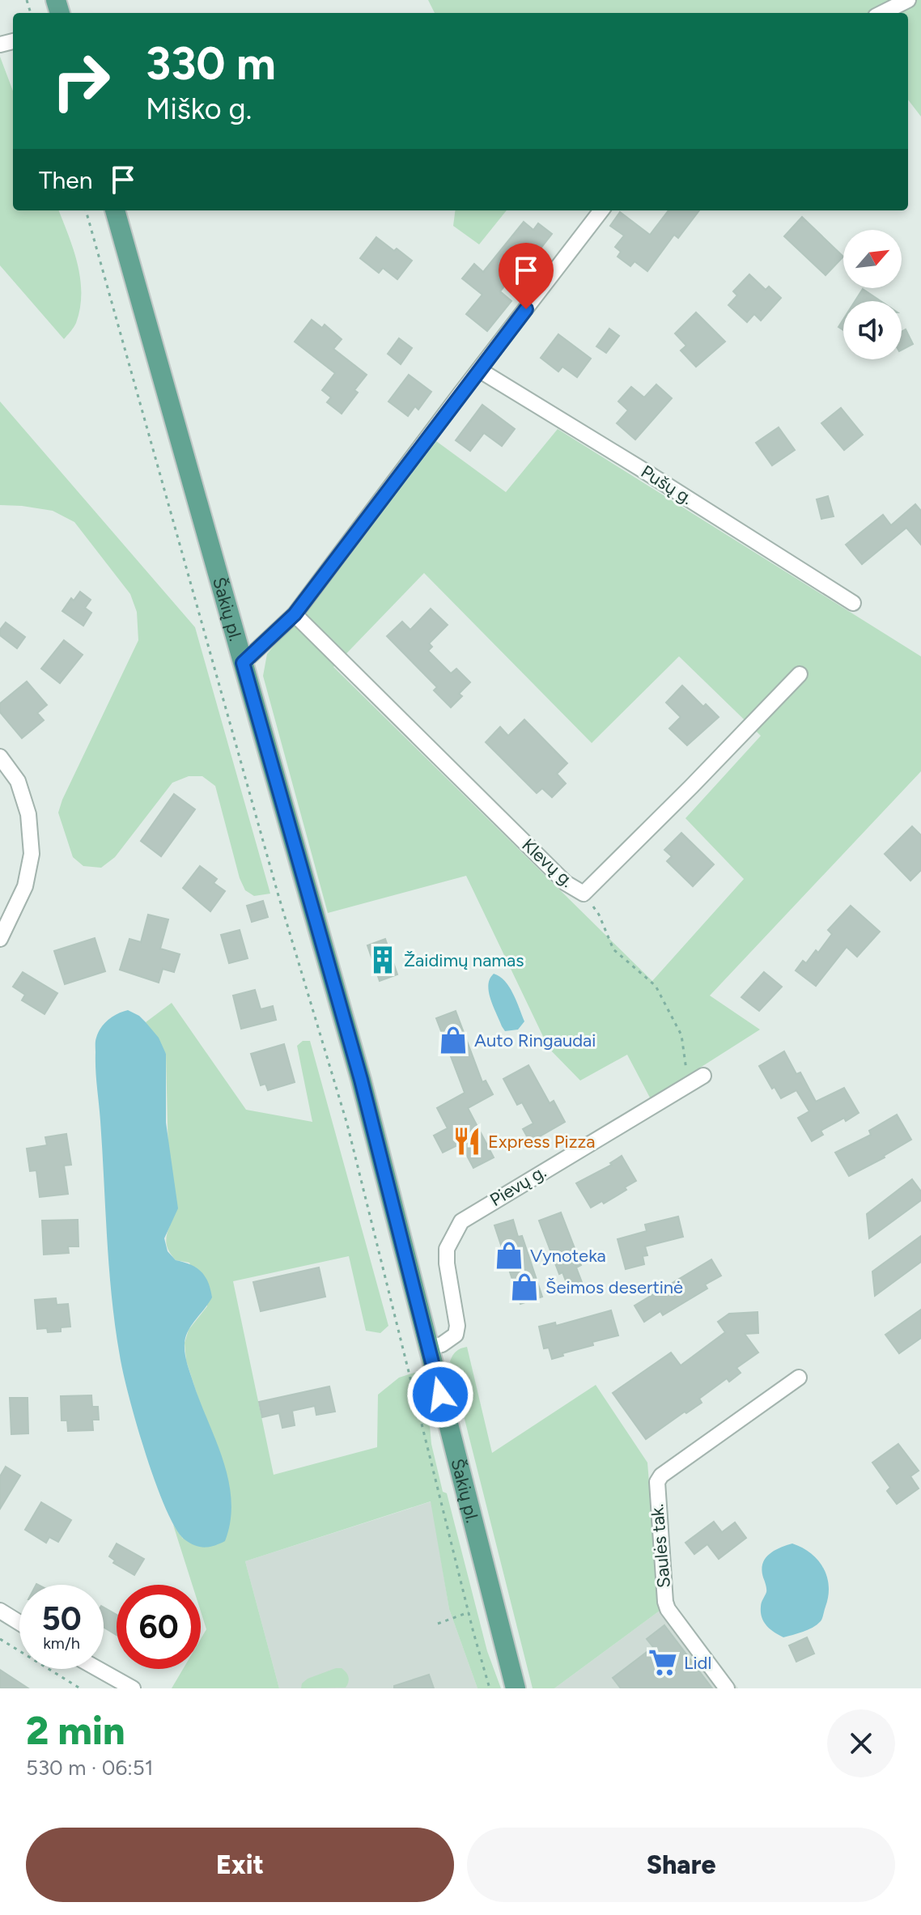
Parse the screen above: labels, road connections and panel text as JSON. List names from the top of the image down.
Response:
{
  "streets": {
    "main road": ["Šakių pl."],
    "street": [
      "Pušų g.",
      "Klevų g.",
      "Pievų g.",
      "Saulės tak."
    ]
  },
  "crossings": [
    ["Šakių pl.", "Pievų g."]
  ],
  "places": {
    "building": ["Žaidimų namas"],
    "shop": ["Auto Ringaudai", "Vynoteka", "Šeimos desertinė"],
    "restaurant": ["Express Pizza"],
    "supermarket": ["Lidl"]
  },
  "north": "top right",
  "page": {
    "turn": ["330 m", "Miško g."],
    "then": "Then",
    "speed": "50 km/h",
    "limit": "60",
    "heading": ["2 min", "530 m · 06:51"],
    "buttons": ["Exit", "Share"]
  }
}
